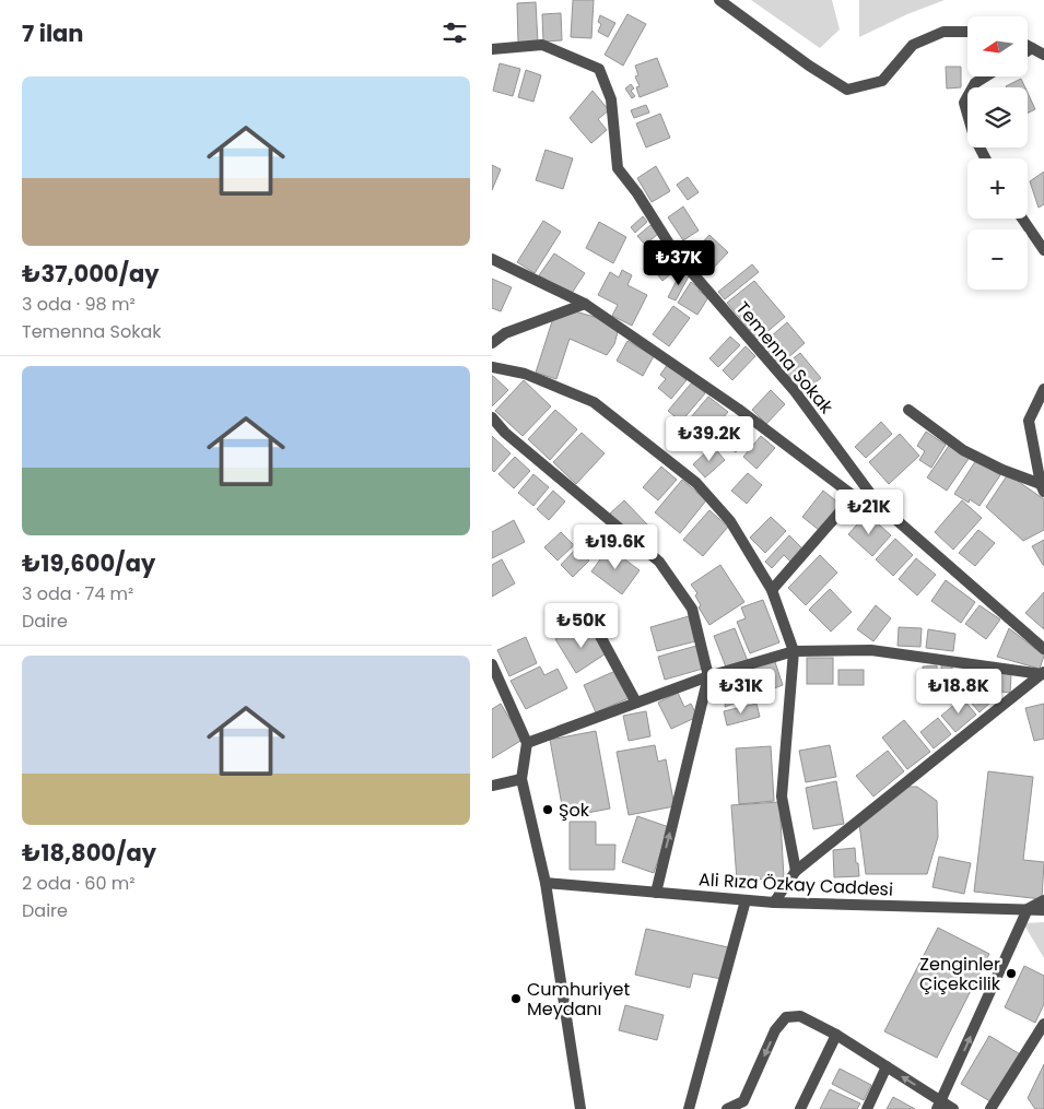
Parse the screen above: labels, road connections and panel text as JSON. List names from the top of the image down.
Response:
{
  "streets": {
    "street": ["Temenna Sokak", "Ali Rıza Özkay Caddesi"]
  },
  "places": ["Şok", "Zenginler Çiçekcilik", "Cumhuriyet Meydanı"],
  "north": "left",
  "page": {
    "heading": "7 ilan",
    "map_buttons": ["+", "−"],
    "list": [
      {
        "name": "₺37,000/ay",
        "note": "3 oda · 98 m² · Temenna Sokak"
      },
      {
        "name": "₺19,600/ay",
        "note": "3 oda · 74 m² · Daire"
      },
      {
        "name": "₺18,800/ay",
        "note": "2 oda · 60 m² · Daire"
      }
    ],
    "price": [
      "₺37K",
      "₺39.2K",
      "₺21K",
      "₺19.6K",
      "₺50K",
      "₺31K",
      "₺18.8K"
    ]
  }
}
